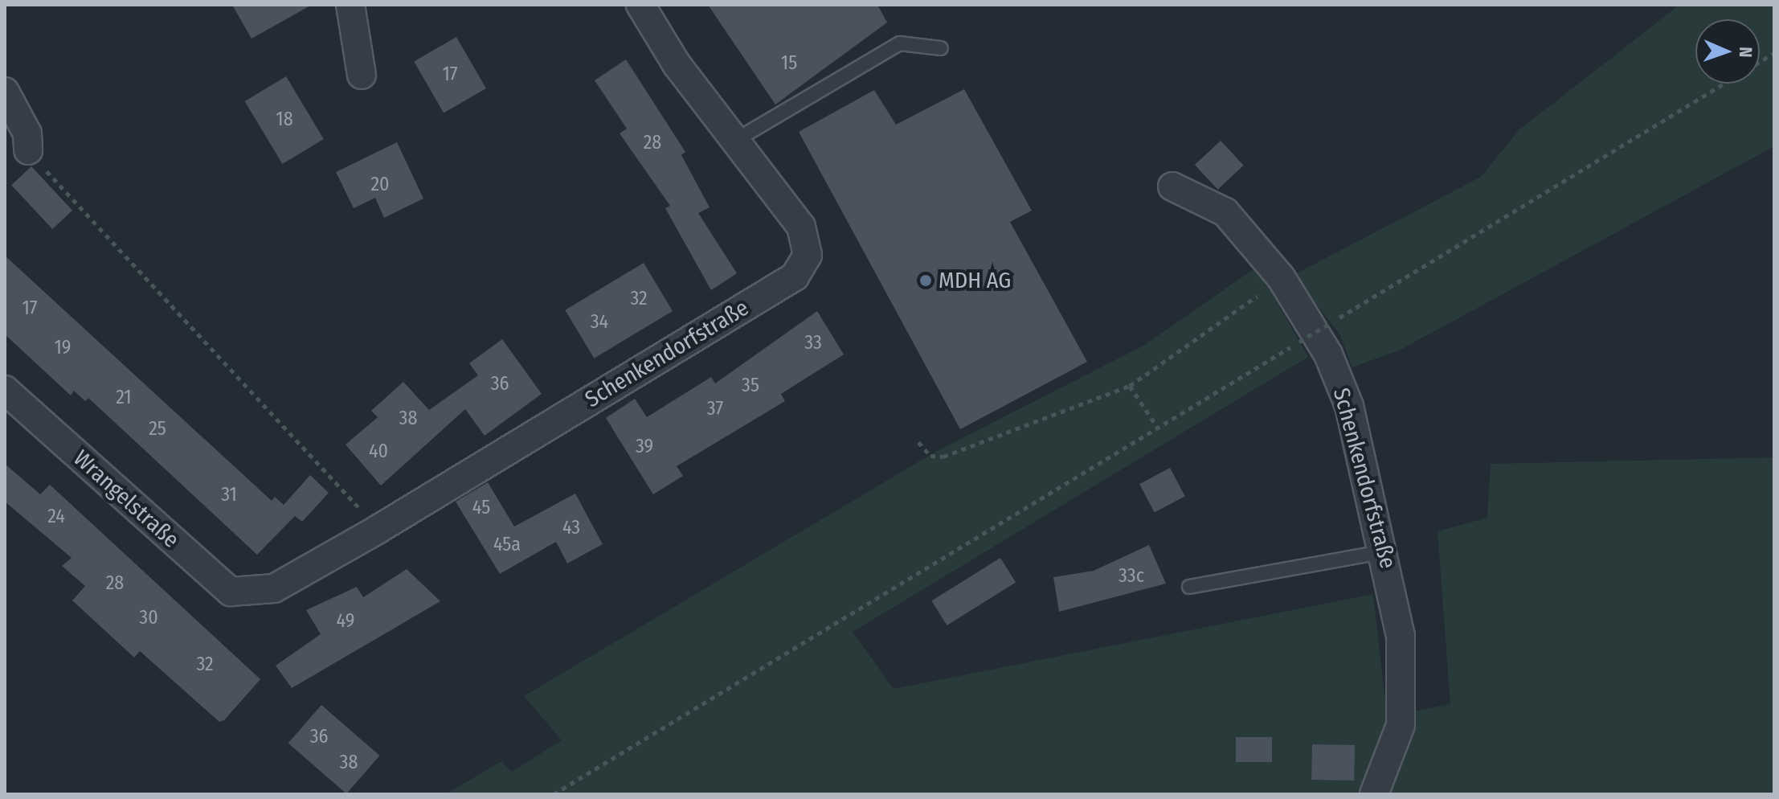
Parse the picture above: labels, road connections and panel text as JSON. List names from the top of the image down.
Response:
{
  "streets": {
    "street": ["Schenkendorfstraße", "Wrangelstraße"]
  },
  "crossings": [
    ["Schenkendorfstraße", "Wrangelstraße"]
  ],
  "places": ["MDH AG"],
  "house_numbers": [
    "15",
    "17",
    "18",
    "28",
    "20",
    "32",
    "17",
    "34",
    "33",
    "19",
    "36",
    "35",
    "21",
    "37",
    "38",
    "25",
    "39",
    "40",
    "31",
    "45",
    "24",
    "43",
    "45a",
    "33c",
    "28",
    "30",
    "49",
    "32",
    "36",
    "38"
  ],
  "north": "right"
}
